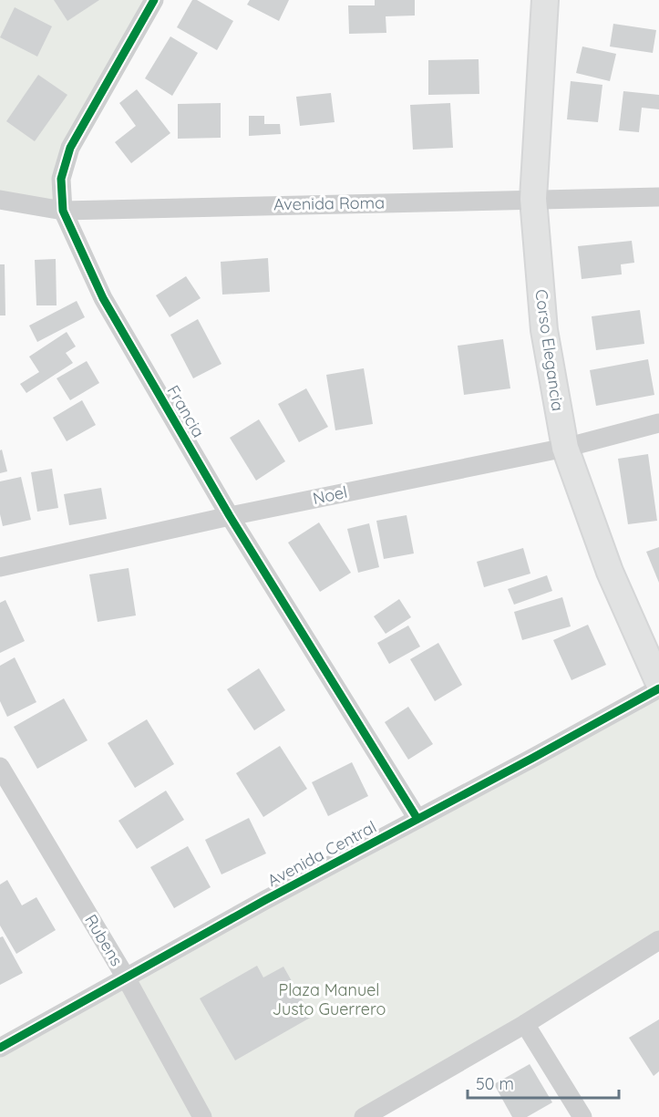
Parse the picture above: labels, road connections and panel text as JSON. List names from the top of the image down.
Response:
{
  "streets": {
    "main road": ["Corso Elegancia"],
    "street": [
      "Avenida Roma",
      "Francia",
      "Noel",
      "Avenida Central",
      "Rubens"
    ]
  },
  "crossings": [
    ["Avenida Roma", "Corso Elegancia"],
    ["Avenida Roma", "Francia"],
    ["Corso Elegancia", "Noel"],
    ["Francia", "Noel"],
    ["Francia", "Avenida Central"],
    ["Avenida Central", "Rubens"]
  ],
  "parks": ["Plaza Manuel Justo Guerrero"],
  "scale_bar": "50 m"
}
